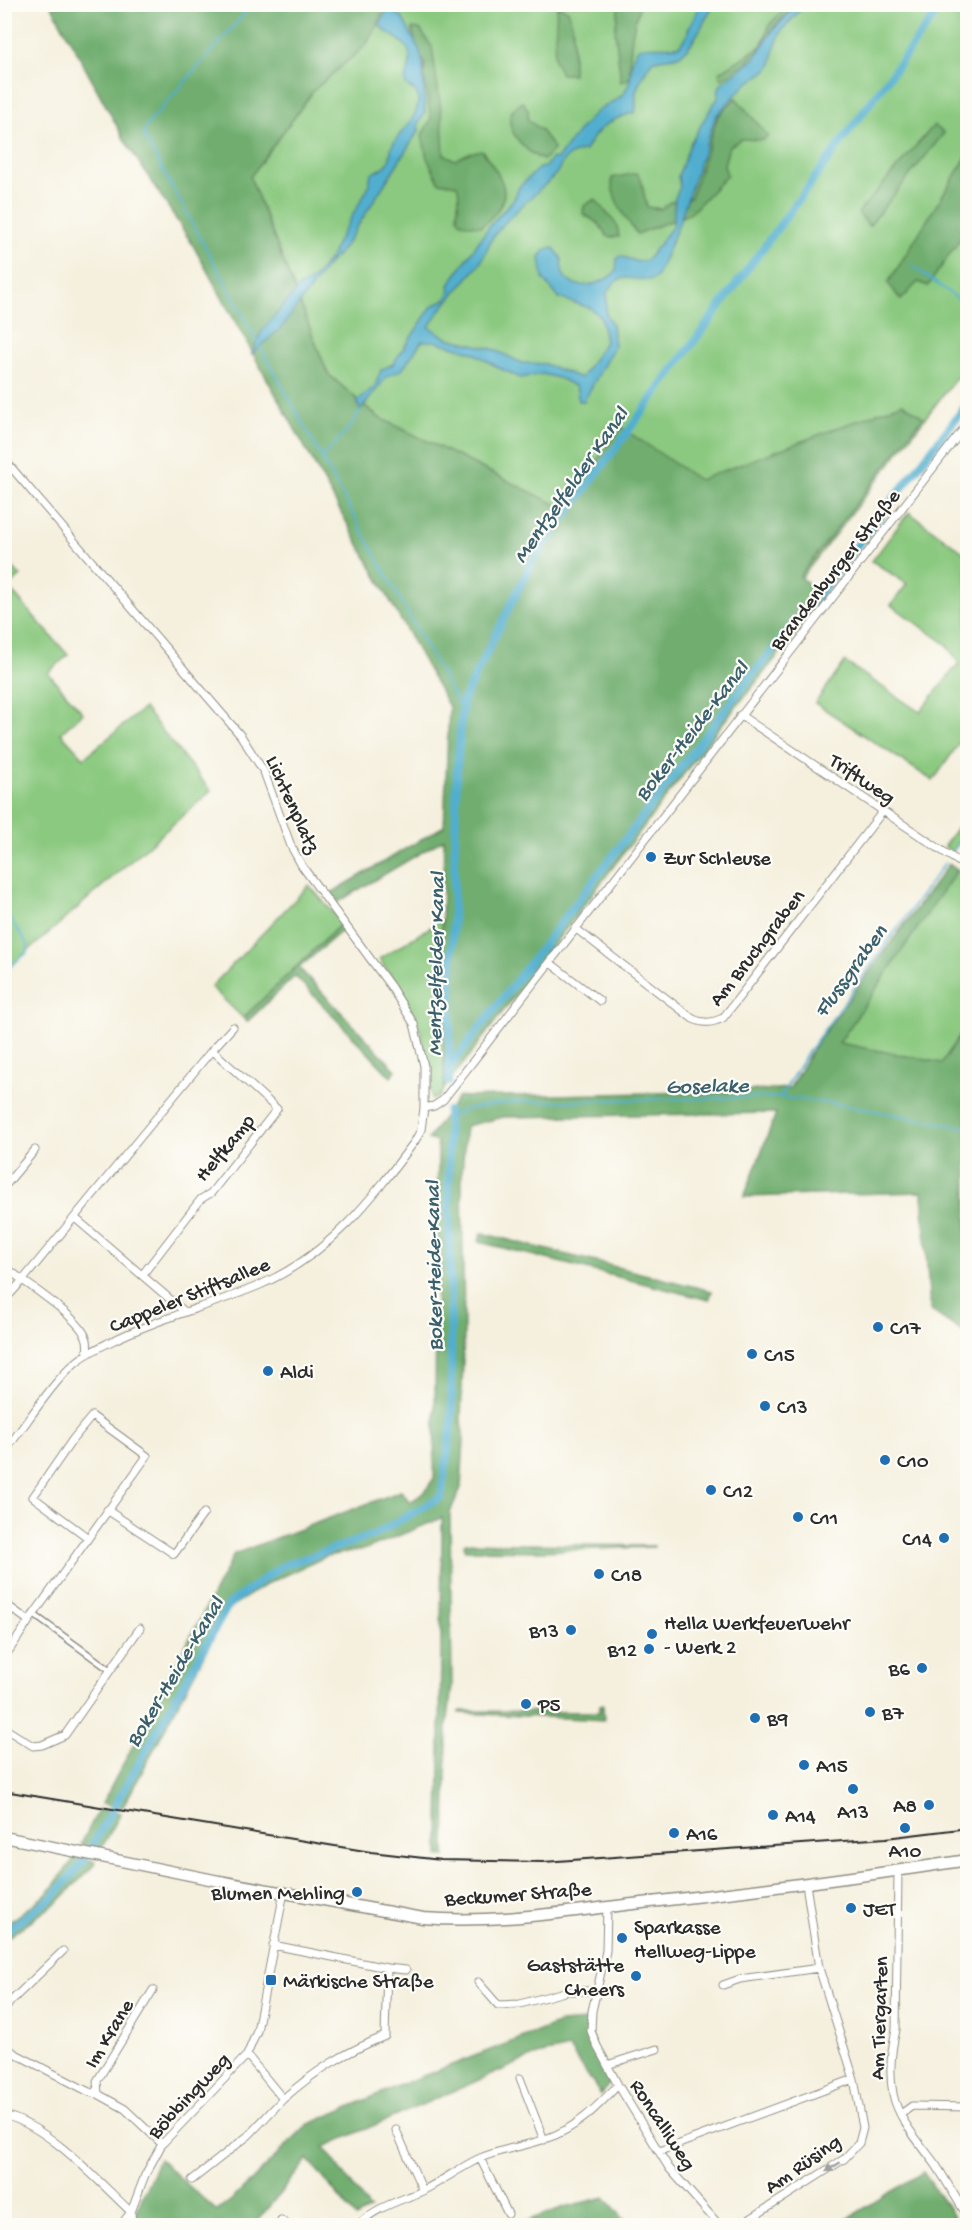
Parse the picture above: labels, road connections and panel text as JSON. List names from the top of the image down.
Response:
{
  "streets": {
    "main road": ["Beckumer Straße"],
    "street": [
      "Brandenburger Straße",
      "Triftweg",
      "Lichtenplatz",
      "Am Bruchgraben",
      "Helfkamp",
      "Cappeler Stiftsallee",
      "Am Tiergarten",
      "Im Krane",
      "Böbbingweg",
      "Roncalliweg",
      "Am Rüsing"
    ]
  },
  "crossings": [
    ["Brandenburger Straße", "Triftweg"],
    ["Brandenburger Straße", "Lichtenplatz"],
    ["Brandenburger Straße", "Am Bruchgraben"],
    ["Brandenburger Straße", "Cappeler Stiftsallee"],
    ["Triftweg", "Am Bruchgraben"],
    ["Lichtenplatz", "Cappeler Stiftsallee"],
    ["Beckumer Straße", "Am Tiergarten"],
    ["Beckumer Straße", "Böbbingweg"],
    ["Beckumer Straße", "Roncalliweg"],
    ["Beckumer Straße", "Am Rüsing"],
    ["Im Krane", "Böbbingweg"]
  ],
  "one_way": ["Am Rüsing"],
  "water": [
    "Mentzelfelder Kanal",
    "Boker-Heide-Kanal",
    "Flussgraben",
    "Goselake"
  ],
  "places": {
    "other": [
      "Zur Schleuse",
      "C17",
      "C15",
      "Aldi",
      "C13",
      "C10",
      "C12",
      "C11",
      "C14",
      "C18",
      "B13",
      "Hella Werkfeuerwehr - Werk 2",
      "B12",
      "B6",
      "P5",
      "B7",
      "B9",
      "A15",
      "A13",
      "A8",
      "A14",
      "A10",
      "A16",
      "Blumen Mehling",
      "JET",
      "Sparkasse Hellweg-Lippe",
      "Gaststätte Cheers"
    ],
    "transit": ["Märkische Straße"]
  }
}
